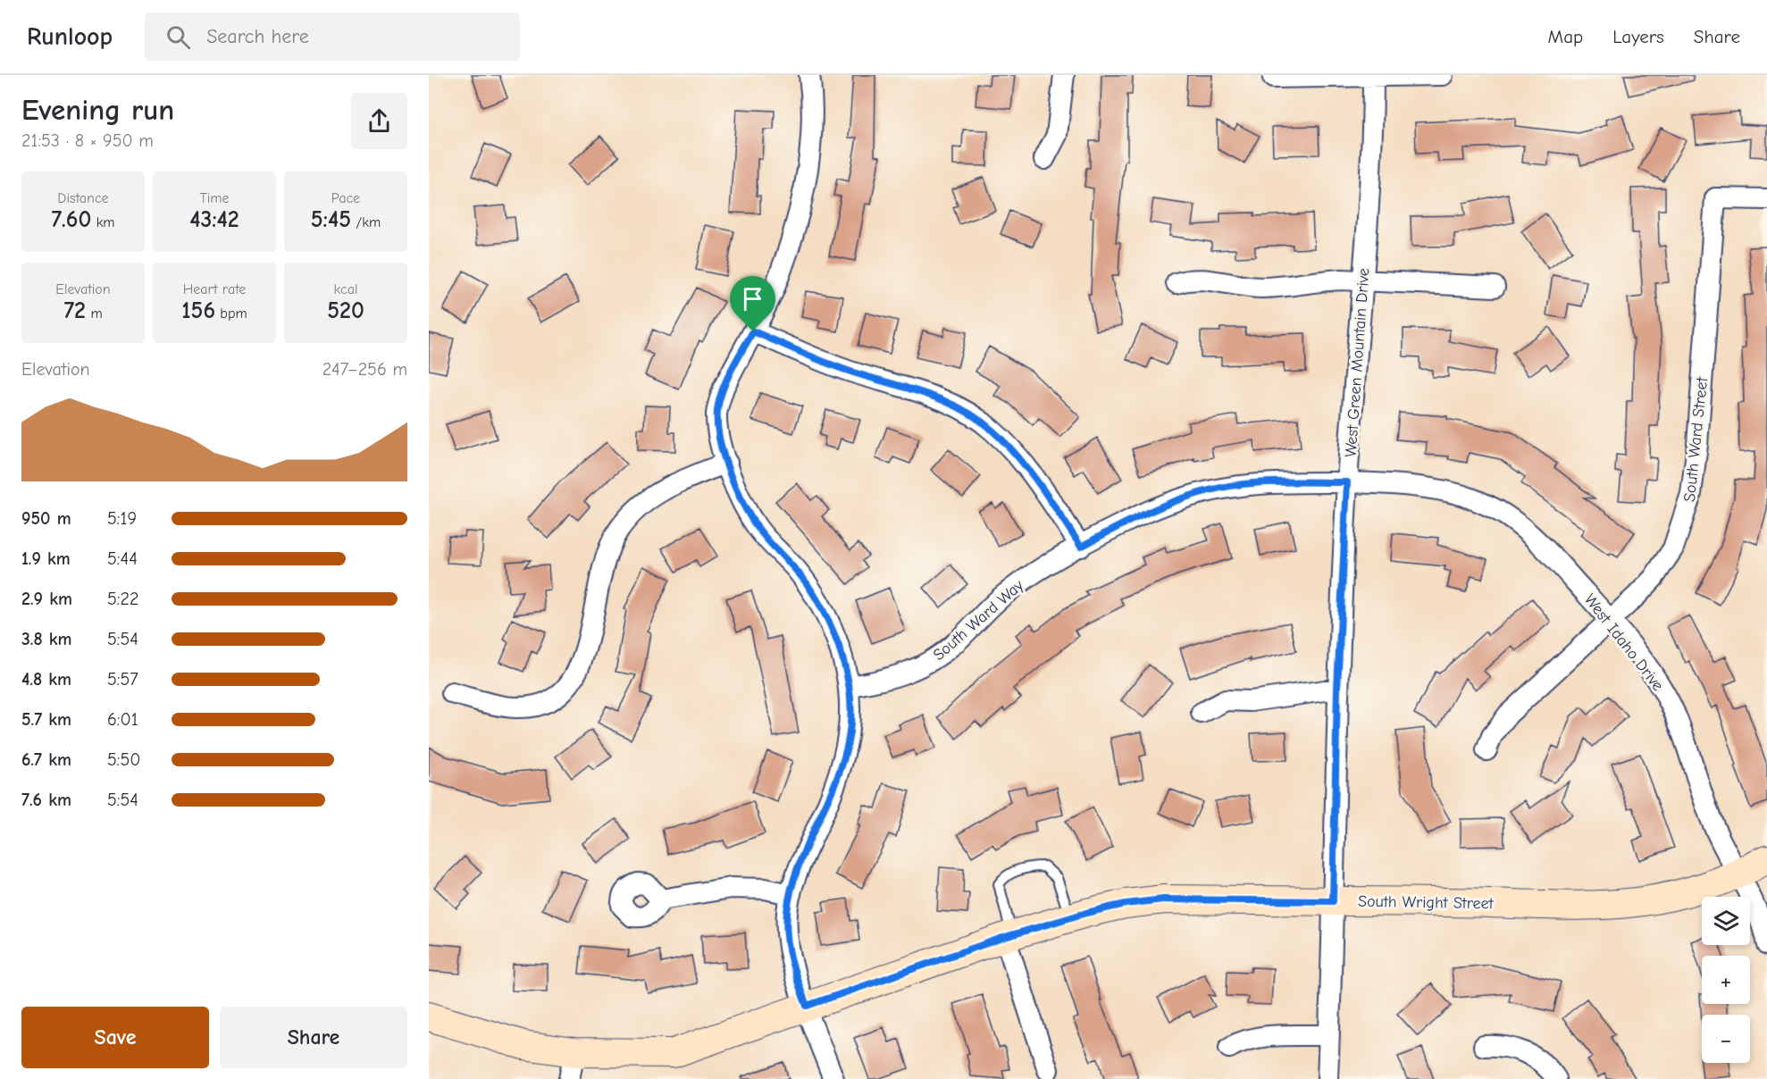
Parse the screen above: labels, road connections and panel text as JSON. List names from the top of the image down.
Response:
{
  "streets": {
    "street": [
      "West Green Mountain Drive",
      "South Ward Street",
      "South Ward Way",
      "West Idaho Drive",
      "South Wright Street"
    ]
  },
  "crossings": [
    ["West Green Mountain Drive", "South Ward Way"],
    ["West Green Mountain Drive", "West Idaho Drive"],
    ["West Green Mountain Drive", "South Wright Street"],
    ["South Ward Street", "West Idaho Drive"],
    ["South Ward Way", "West Idaho Drive"],
    ["West Idaho Drive", "South Wright Street"]
  ],
  "page": {
    "header": "Runloop",
    "search": "Search here",
    "nav": ["Map", "Layers", "Share"],
    "heading": ["Evening run", "21:53 · 8 × 950 m"],
    "stats": [
      ["Distance", "7.60 km"],
      ["Time", "43:42"],
      ["Pace", "5:45 /km"],
      ["Elevation", "72 m"],
      ["Heart rate", "156 bpm"],
      ["kcal", "520"]
    ],
    "chart": ["Elevation", "247–256 m"],
    "list": [
      {
        "name": "950 m",
        "note": "5:19"
      },
      {
        "name": "1.9 km",
        "note": "5:44"
      },
      {
        "name": "2.9 km",
        "note": "5:22"
      },
      {
        "name": "3.8 km",
        "note": "5:54"
      },
      {
        "name": "4.8 km",
        "note": "5:57"
      },
      {
        "name": "5.7 km",
        "note": "6:01"
      },
      {
        "name": "6.7 km",
        "note": "5:50"
      },
      {
        "name": "7.6 km",
        "note": "5:54"
      }
    ],
    "map_buttons": ["+", "−"],
    "buttons": ["Save", "Share"]
  }
}
